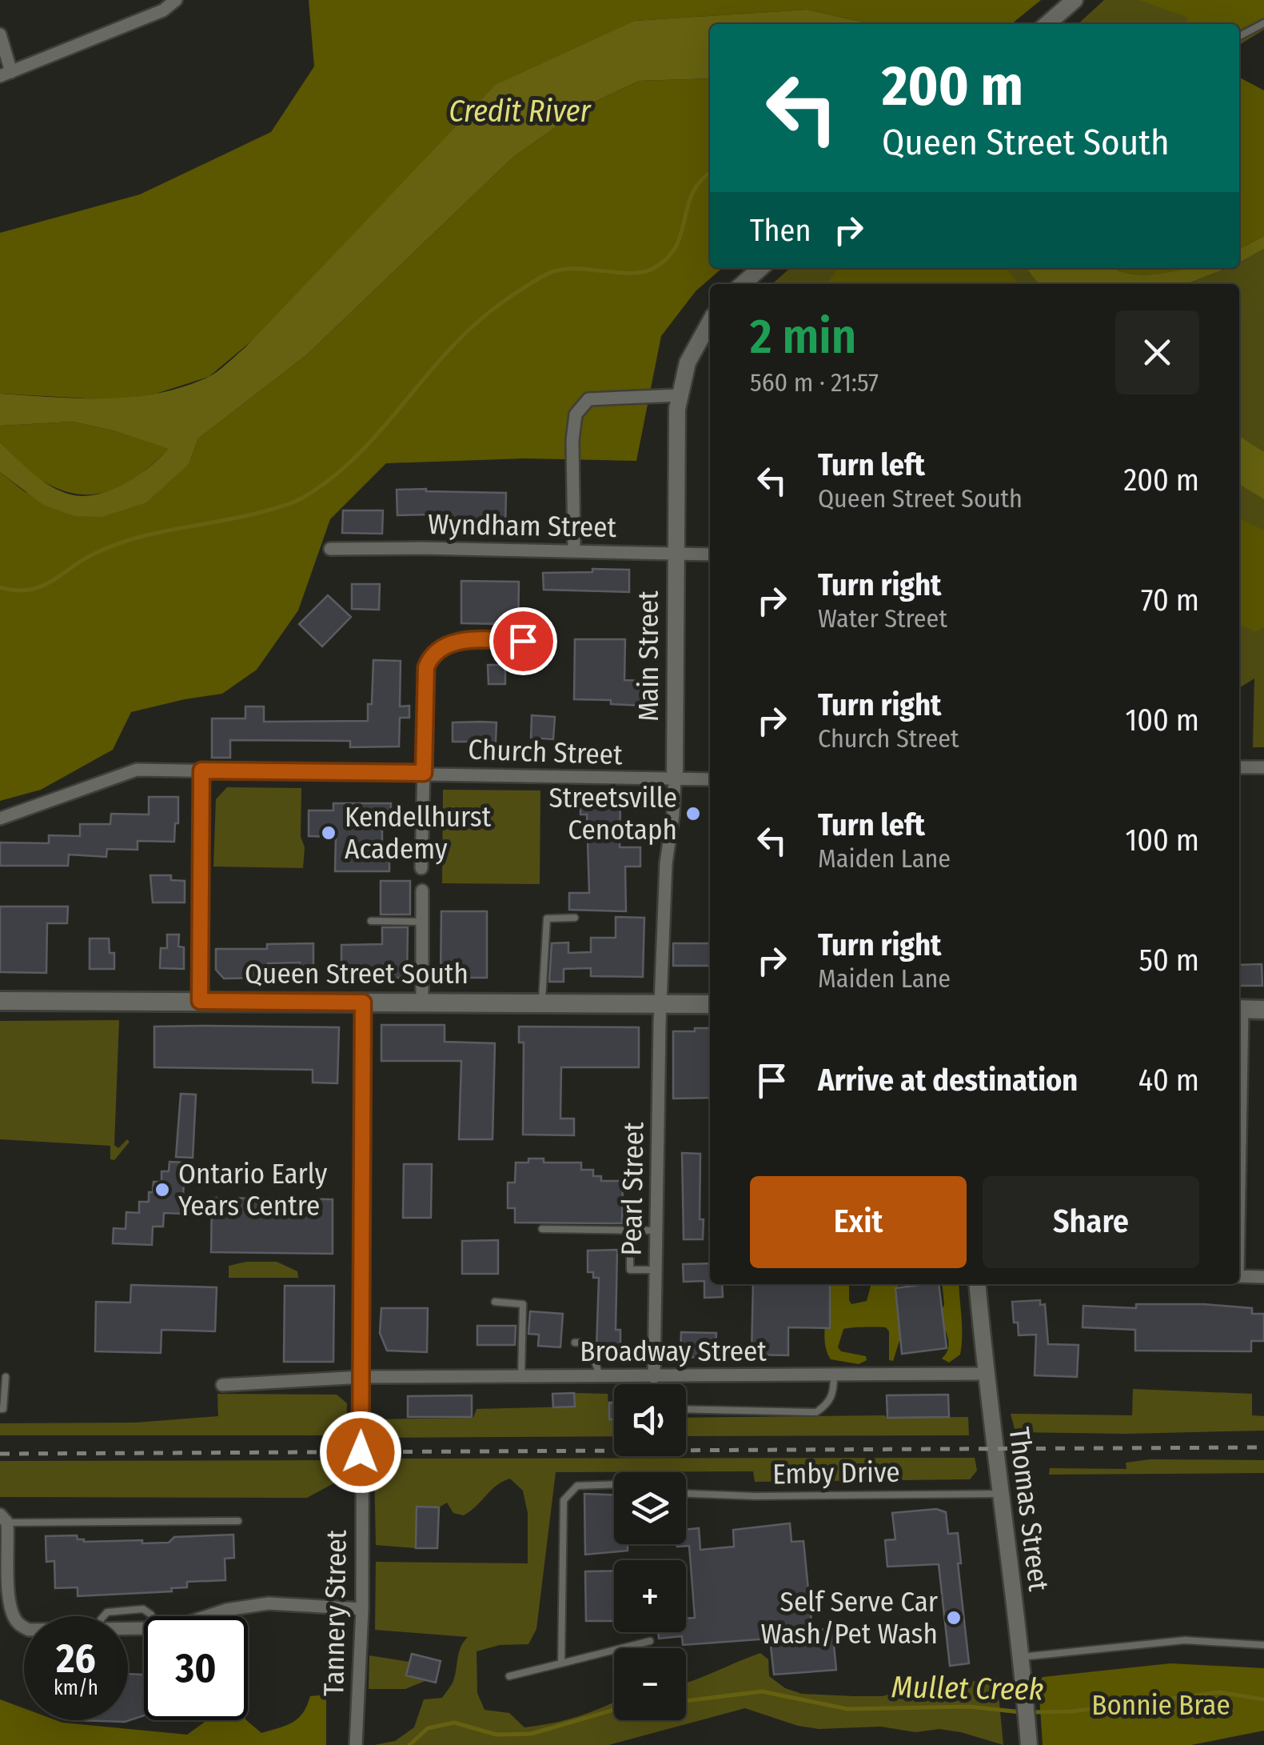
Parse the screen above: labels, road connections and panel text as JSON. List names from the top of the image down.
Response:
{
  "streets": {
    "main road": ["Queen Street South"],
    "street": [
      "Wyndham Street",
      "Main Street",
      "Church Street",
      "Pearl Street",
      "Broadway Street",
      "Thomas Street",
      "Tannery Street"
    ],
    "lane": ["Emby Drive"]
  },
  "crossings": [
    ["Wyndham Street", "Main Street"],
    ["Main Street", "Church Street"],
    ["Main Street", "Queen Street South"],
    ["Main Street", "Pearl Street"],
    ["Queen Street South", "Pearl Street"],
    ["Queen Street South", "Tannery Street"],
    ["Pearl Street", "Broadway Street"],
    ["Broadway Street", "Thomas Street"],
    ["Broadway Street", "Tannery Street"],
    ["Emby Drive", "Thomas Street"]
  ],
  "water": ["Credit River", "Mullet Creek"],
  "parks": ["Bonnie Brae"],
  "places": [
    "Streetsville Cenotaph",
    "Kendellhurst Academy",
    "Ontario Early Years Centre",
    "Self Serve Car Wash/Pet Wash"
  ],
  "page": {
    "turn": ["200 m", "Queen Street South"],
    "then": "Then",
    "heading": ["2 min", "560 m · 21:57"],
    "list": [
      {
        "name": "Turn left",
        "note": "Queen Street South",
        "value": "200 m"
      },
      {
        "name": "Turn right",
        "note": "Water Street",
        "value": "70 m"
      },
      {
        "name": "Turn right",
        "note": "Church Street",
        "value": "100 m"
      },
      {
        "name": "Turn left",
        "note": "Maiden Lane",
        "value": "100 m"
      },
      {
        "name": "Turn right",
        "note": "Maiden Lane",
        "value": "50 m"
      },
      {
        "name": "Arrive at destination",
        "value": "40 m"
      }
    ],
    "buttons": ["Exit", "Share"],
    "map_buttons": ["+", "−"],
    "speed": "26 km/h",
    "limit": "30"
  }
}
